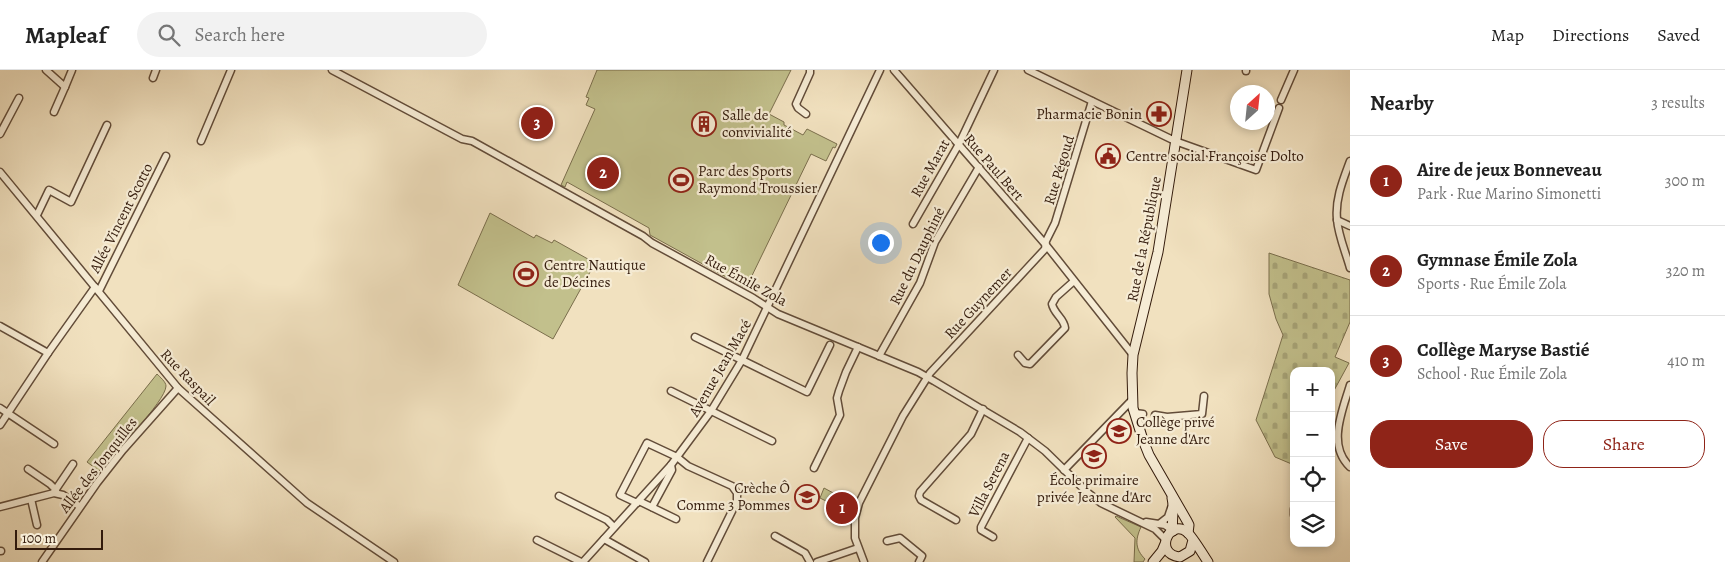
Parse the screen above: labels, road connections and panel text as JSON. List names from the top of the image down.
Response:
{
  "streets": {
    "street": [
      "Rue Paul Bert",
      "Rue Marat",
      "Rue Pégoud",
      "Allée Vincent Scotto",
      "Rue de la République",
      "Rue du Dauphiné",
      "Rue Émile Zola",
      "Rue Guynemer",
      "Avenue Jean Macé",
      "Rue Raspail",
      "Allée des Jonquilles",
      "Villa Serena"
    ]
  },
  "crossings": [
    ["Rue Paul Bert", "Rue Marat"],
    ["Rue Paul Bert", "Rue Pégoud"],
    ["Rue Paul Bert", "Rue de la République"],
    ["Rue Paul Bert", "Rue du Dauphiné"],
    ["Rue Paul Bert", "Rue Guynemer"],
    ["Rue Pégoud", "Rue Guynemer"],
    ["Allée Vincent Scotto", "Rue Raspail"],
    ["Rue de la République", "Rue Émile Zola"],
    ["Rue du Dauphiné", "Rue Émile Zola"],
    ["Rue Émile Zola", "Rue Guynemer"],
    ["Rue Émile Zola", "Avenue Jean Macé"],
    ["Rue Émile Zola", "Villa Serena"],
    ["Rue Raspail", "Allée des Jonquilles"]
  ],
  "places": {
    "pharmacy": ["Pharmacie Bonin"],
    "building": ["Salle de convivialité"],
    "public building": ["Centre social Françoise Dolto"],
    "sports": ["Parc des Sports Raymond Troussier", "Centre Nautique de Décines"],
    "school or university": ["Collège privé Jeanne d'Arc", "École primaire privée Jeanne d'Arc", "Crèche Ô Comme 3 Pommes"]
  },
  "scale_bar": "100 m",
  "north": "top right",
  "page": {
    "header": "Mapleaf",
    "search": "Search here",
    "nav": ["Map", "Directions", "Saved"],
    "heading": ["Nearby", "3 results"],
    "pins": ["3", "2", "1"],
    "list": [
      {
        "mark": "1",
        "name": "Aire de jeux Bonneveau",
        "note": "Park · Rue Marino Simonetti",
        "value": "300 m"
      },
      {
        "mark": "2",
        "name": "Gymnase Émile Zola",
        "note": "Sports · Rue Émile Zola",
        "value": "320 m"
      },
      {
        "mark": "3",
        "name": "Collège Maryse Bastié",
        "note": "School · Rue Émile Zola",
        "value": "410 m"
      }
    ],
    "map_buttons": ["+", "−"],
    "buttons": ["Save", "Share"],
    "scale": "100 m"
  }
}
